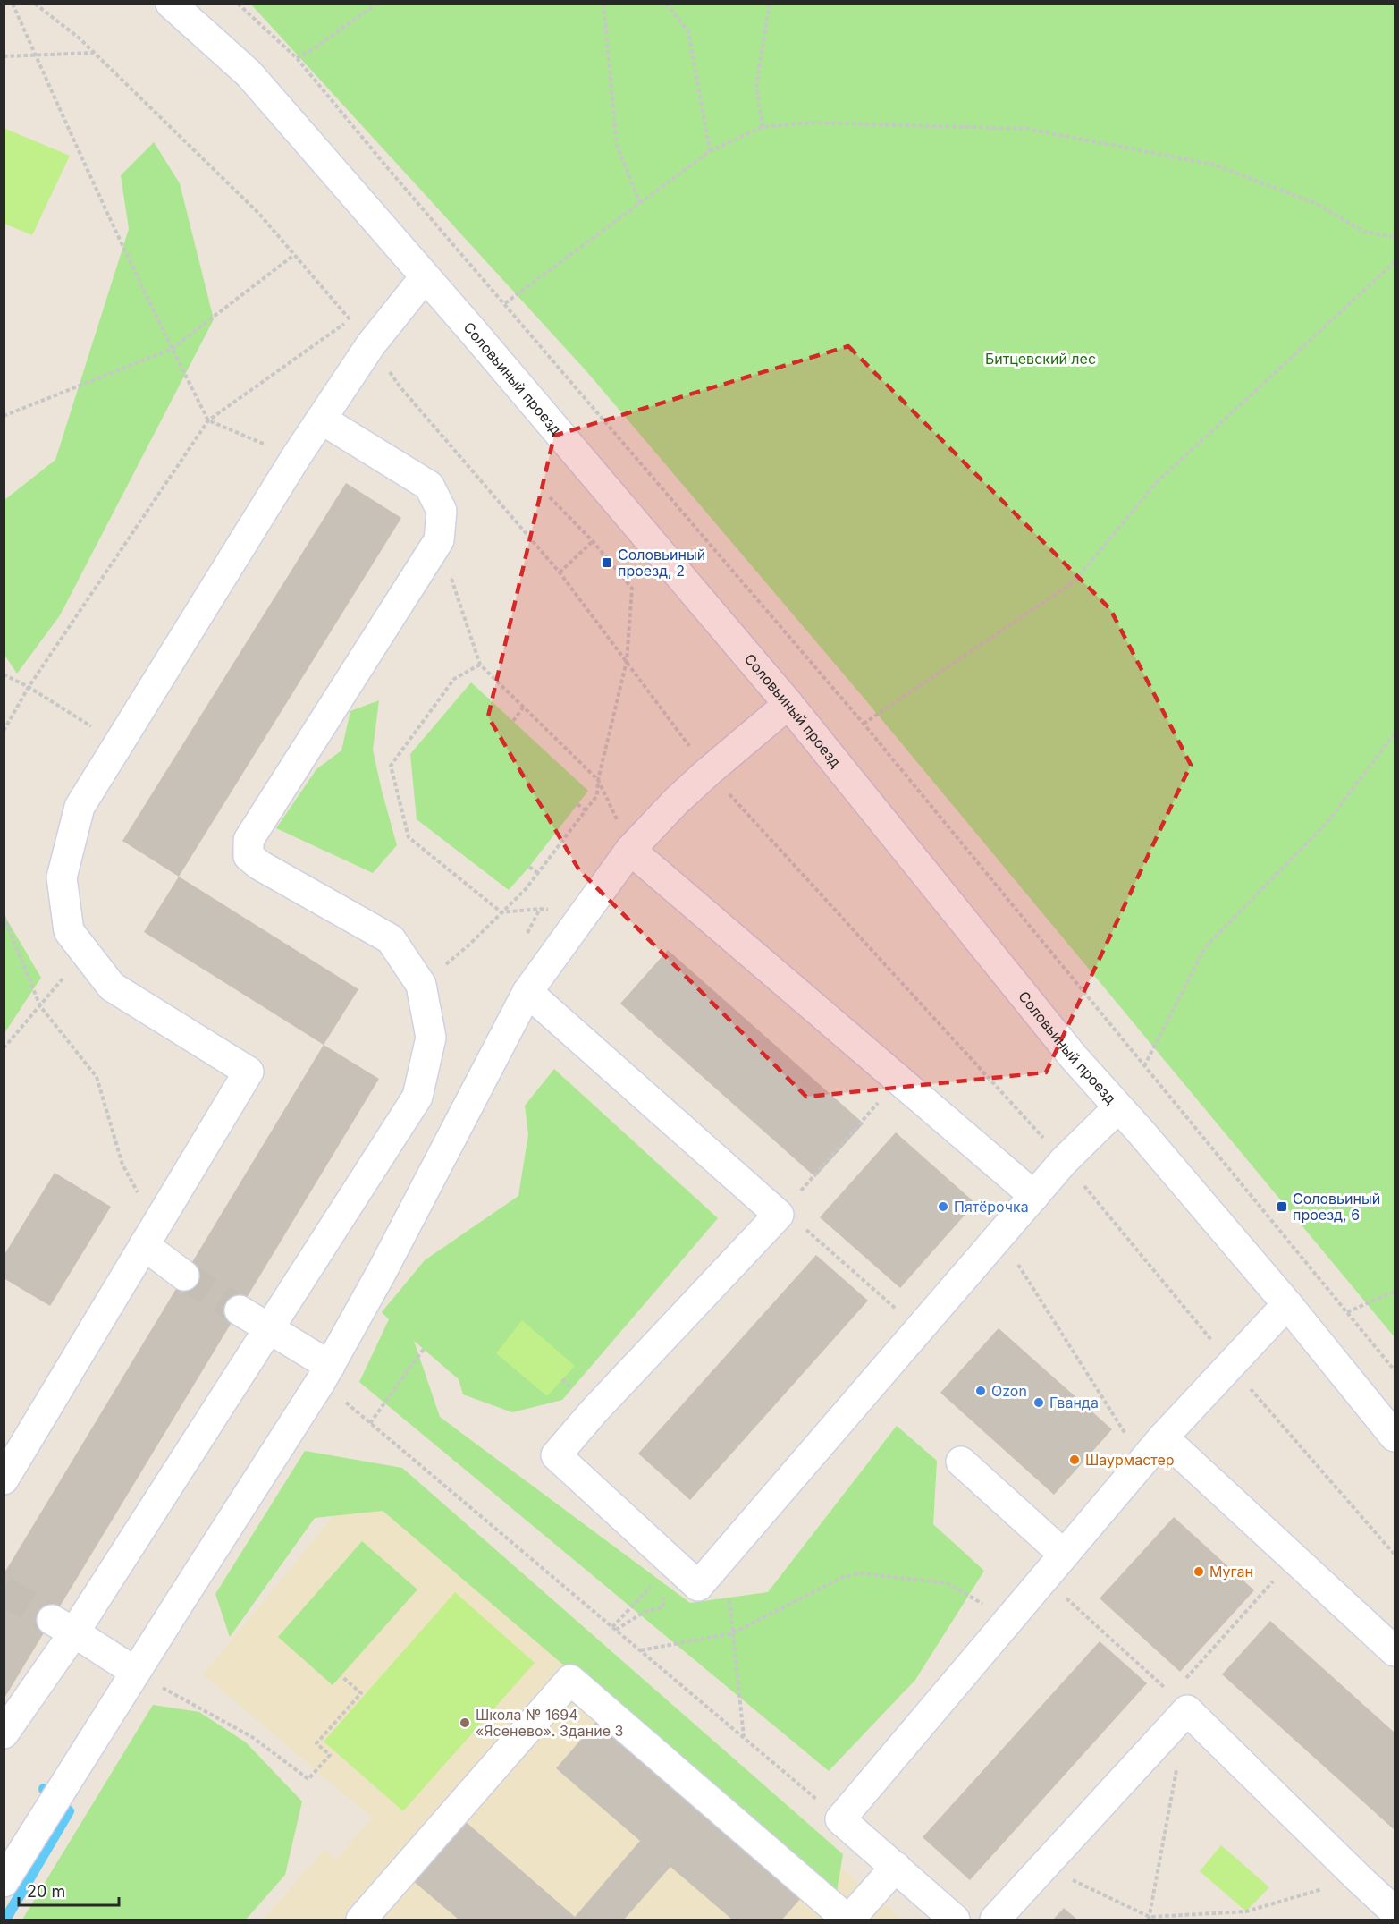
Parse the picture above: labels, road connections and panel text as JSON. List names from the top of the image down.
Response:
{
  "streets": {
    "street": ["Соловьиный проезд"]
  },
  "parks": ["Битцевский лес"],
  "places": {
    "transit": ["Соловьиный проезд, 2", "Соловьиный проезд, 6"],
    "other": [
      "Пятёрочка",
      "Ozon",
      "Гванда",
      "Шаурмастер",
      "Муган",
      "Школа № 1694 «Ясенево». Здание 3"
    ]
  },
  "scale_bar": "20 m"
}
